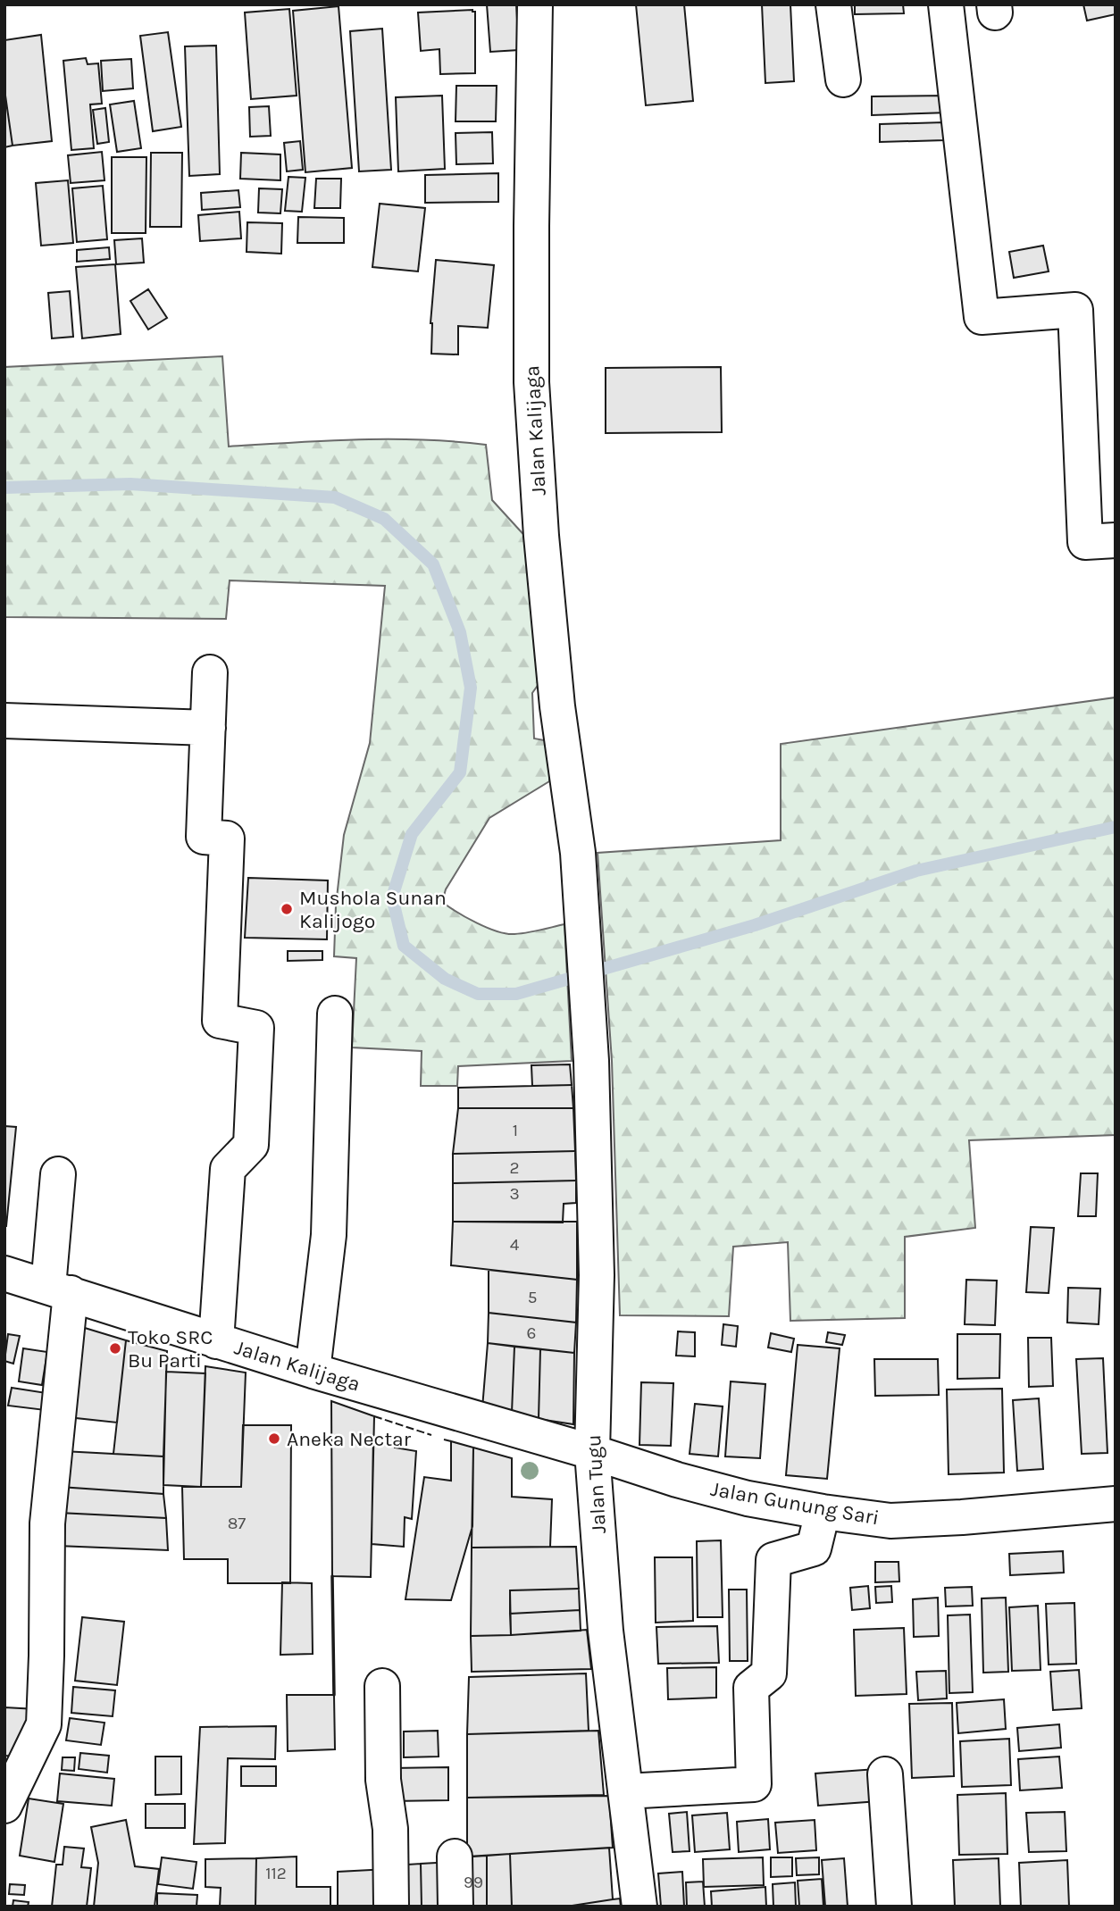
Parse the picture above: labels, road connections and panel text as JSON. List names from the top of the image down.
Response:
{
  "streets": {
    "street": ["Jalan Kalijaga", "Jalan Tugu", "Jalan Gunung Sari"]
  },
  "crossings": [
    ["Jalan Kalijaga", "Jalan Tugu"],
    ["Jalan Kalijaga", "Jalan Gunung Sari"],
    ["Jalan Tugu", "Jalan Gunung Sari"]
  ],
  "places": ["Mushola Sunan Kalijogo", "Toko SRC Bu Parti", "Aneka Nectar"],
  "house_numbers": [
    "1",
    "2",
    "3",
    "4",
    "5",
    "6",
    "87",
    "112",
    "99"
  ]
}
